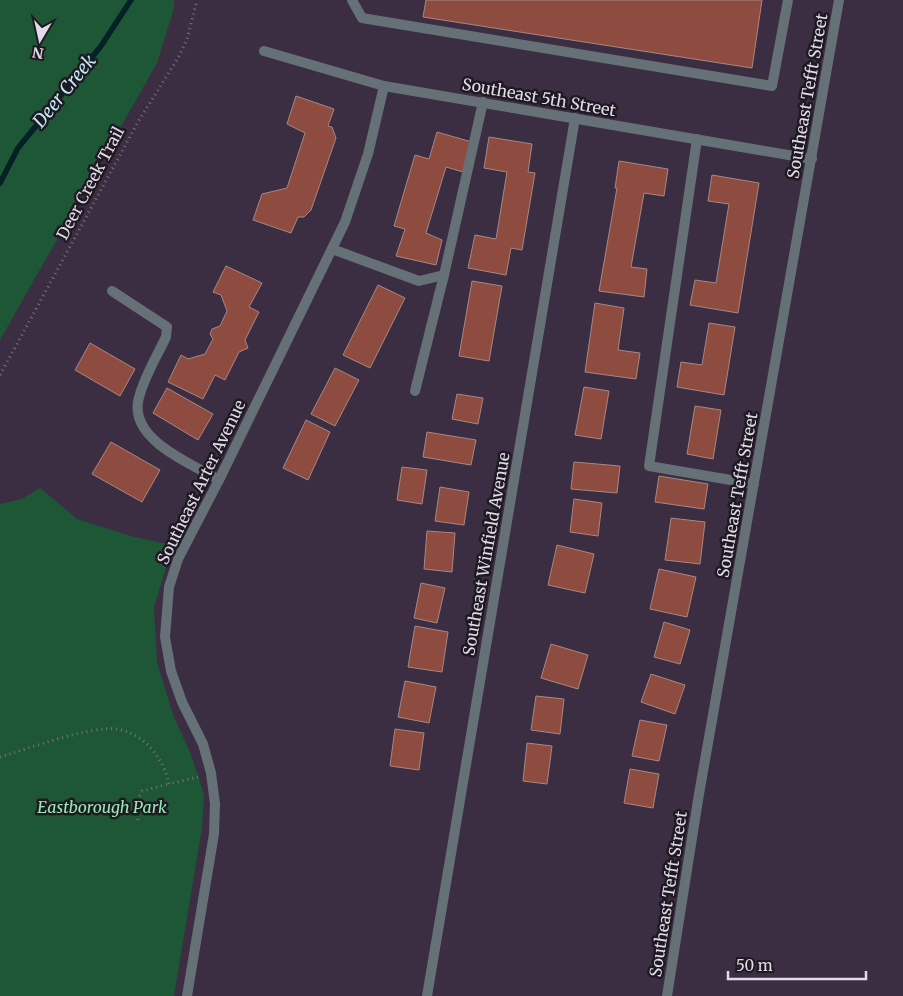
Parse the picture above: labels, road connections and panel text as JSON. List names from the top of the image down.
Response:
{
  "streets": {
    "street": [
      "Southeast Tefft Street",
      "Southeast 5th Street",
      "Southeast Arter Avenue",
      "Southeast Winfield Avenue"
    ],
    "path": ["Deer Creek Trail"]
  },
  "crossings": [
    ["Southeast Tefft Street", "Southeast 5th Street"],
    ["Southeast 5th Street", "Southeast Arter Avenue"],
    ["Southeast 5th Street", "Southeast Winfield Avenue"]
  ],
  "water": ["Deer Creek"],
  "parks": ["Eastborough Park"],
  "scale_bar": "50 m",
  "north": "bottom"
}
